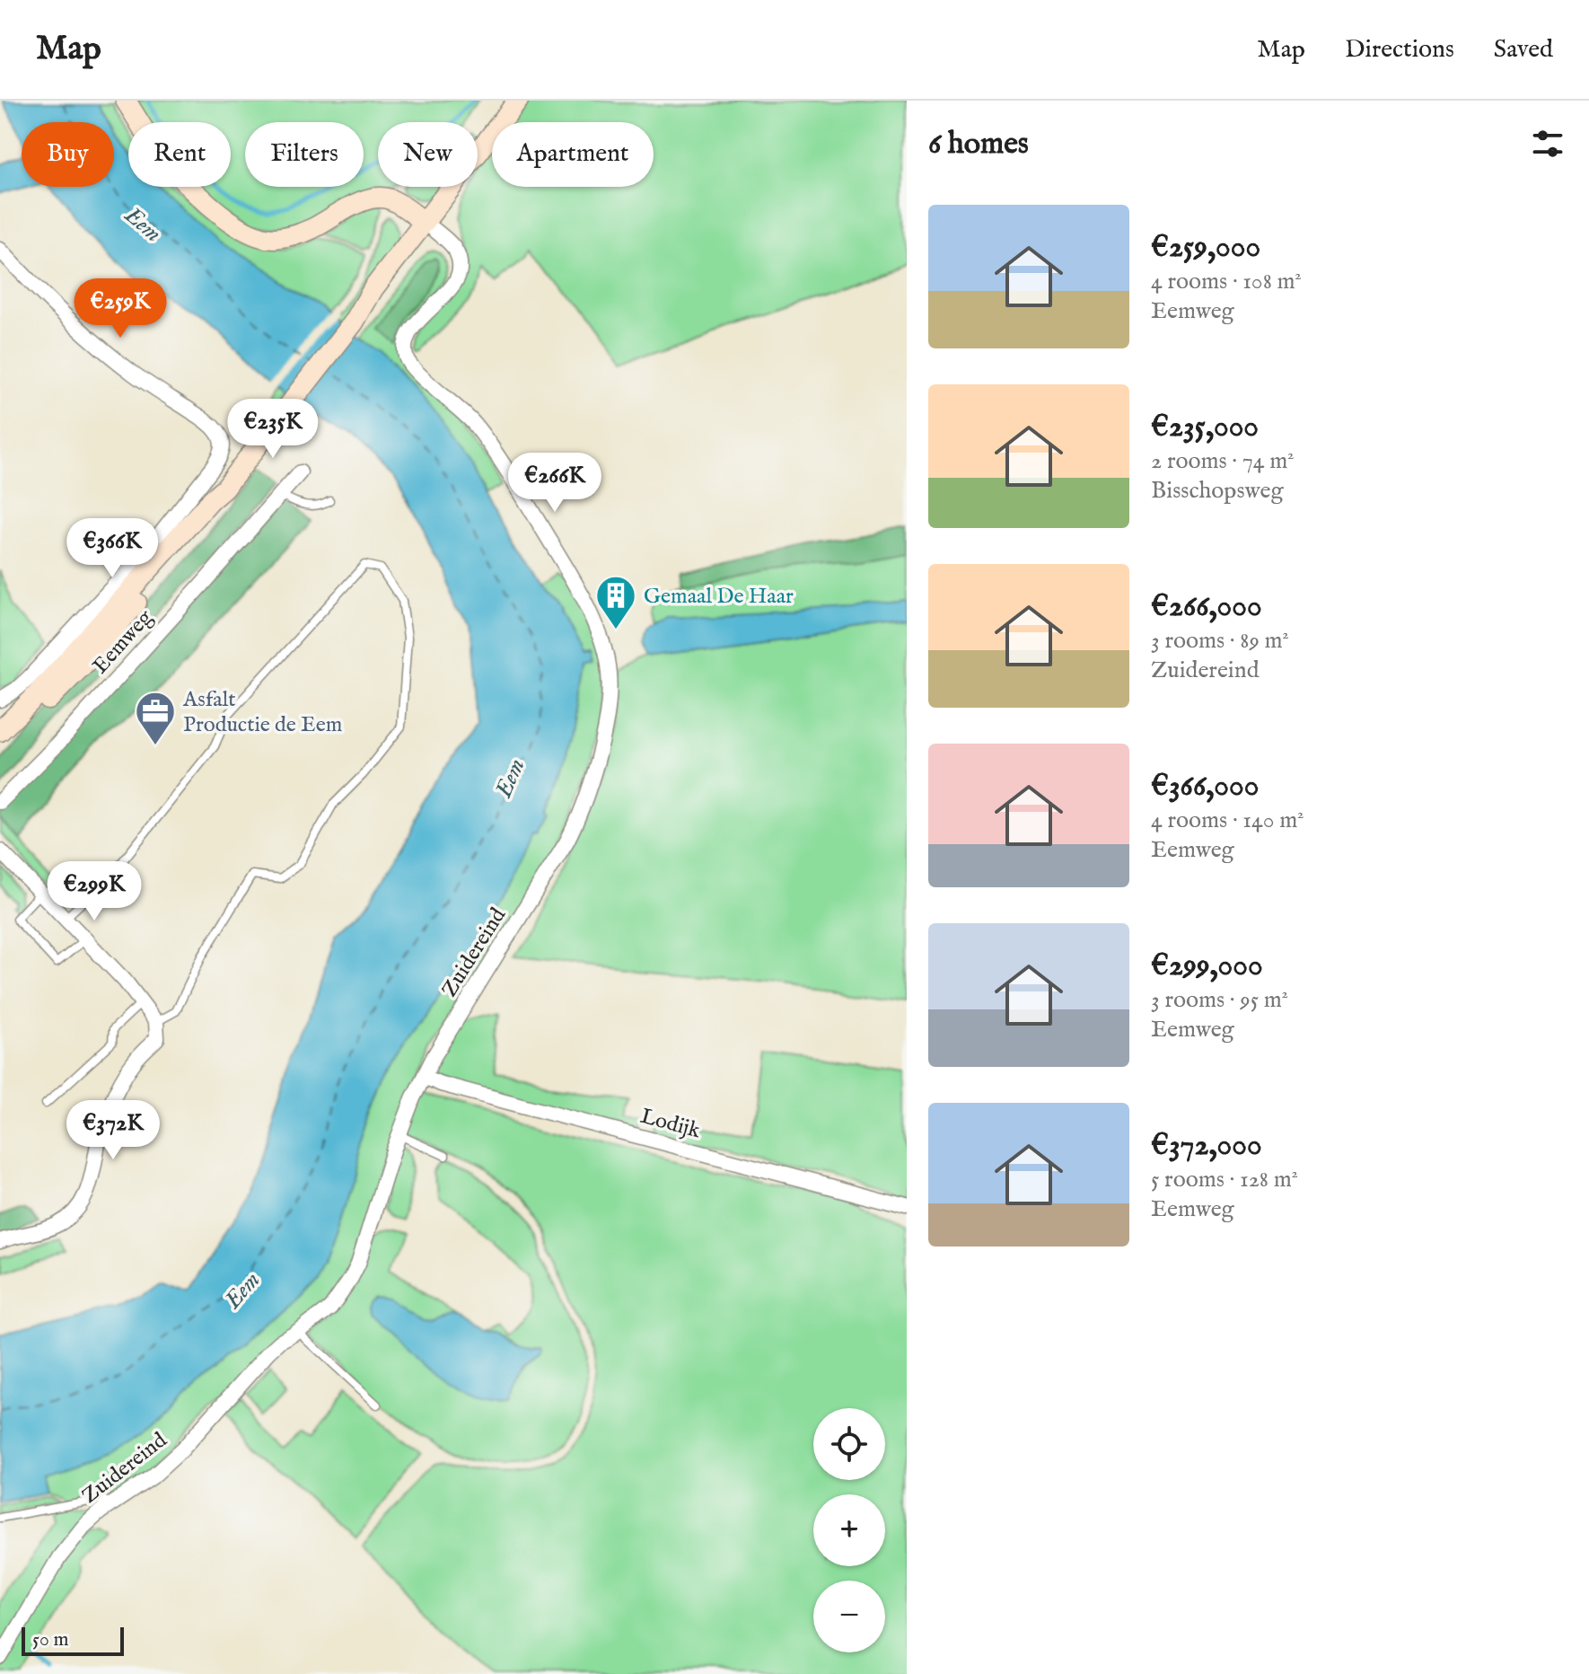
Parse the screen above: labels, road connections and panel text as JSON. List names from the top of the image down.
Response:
{
  "streets": {
    "street": ["Eemweg", "Zuidereind", "Lodijk"]
  },
  "crossings": [
    ["Zuidereind", "Lodijk"]
  ],
  "water": ["Eem"],
  "places": {
    "building": ["Gemaal De Haar"],
    "office": ["Asfalt Productie de Eem"]
  },
  "scale_bar": "50 m",
  "page": {
    "header": "Map",
    "nav": ["Map", "Directions", "Saved"],
    "heading": "6 homes",
    "chip": [
      "Buy",
      "Rent",
      "Filters",
      "New",
      "Apartment"
    ],
    "list": [
      {
        "name": "€259,000",
        "note": "4 rooms · 108 m² · Eemweg"
      },
      {
        "name": "€235,000",
        "note": "2 rooms · 74 m² · Bisschopsweg"
      },
      {
        "name": "€266,000",
        "note": "3 rooms · 89 m² · Zuidereind"
      },
      {
        "name": "€366,000",
        "note": "4 rooms · 140 m² · Eemweg"
      },
      {
        "name": "€299,000",
        "note": "3 rooms · 95 m² · Eemweg"
      },
      {
        "name": "€372,000",
        "note": "5 rooms · 128 m² · Eemweg"
      }
    ],
    "price": [
      "€259K",
      "€235K",
      "€266K",
      "€366K",
      "€299K",
      "€372K"
    ],
    "map_buttons": ["+", "−"],
    "scale": "50 m"
  }
}
